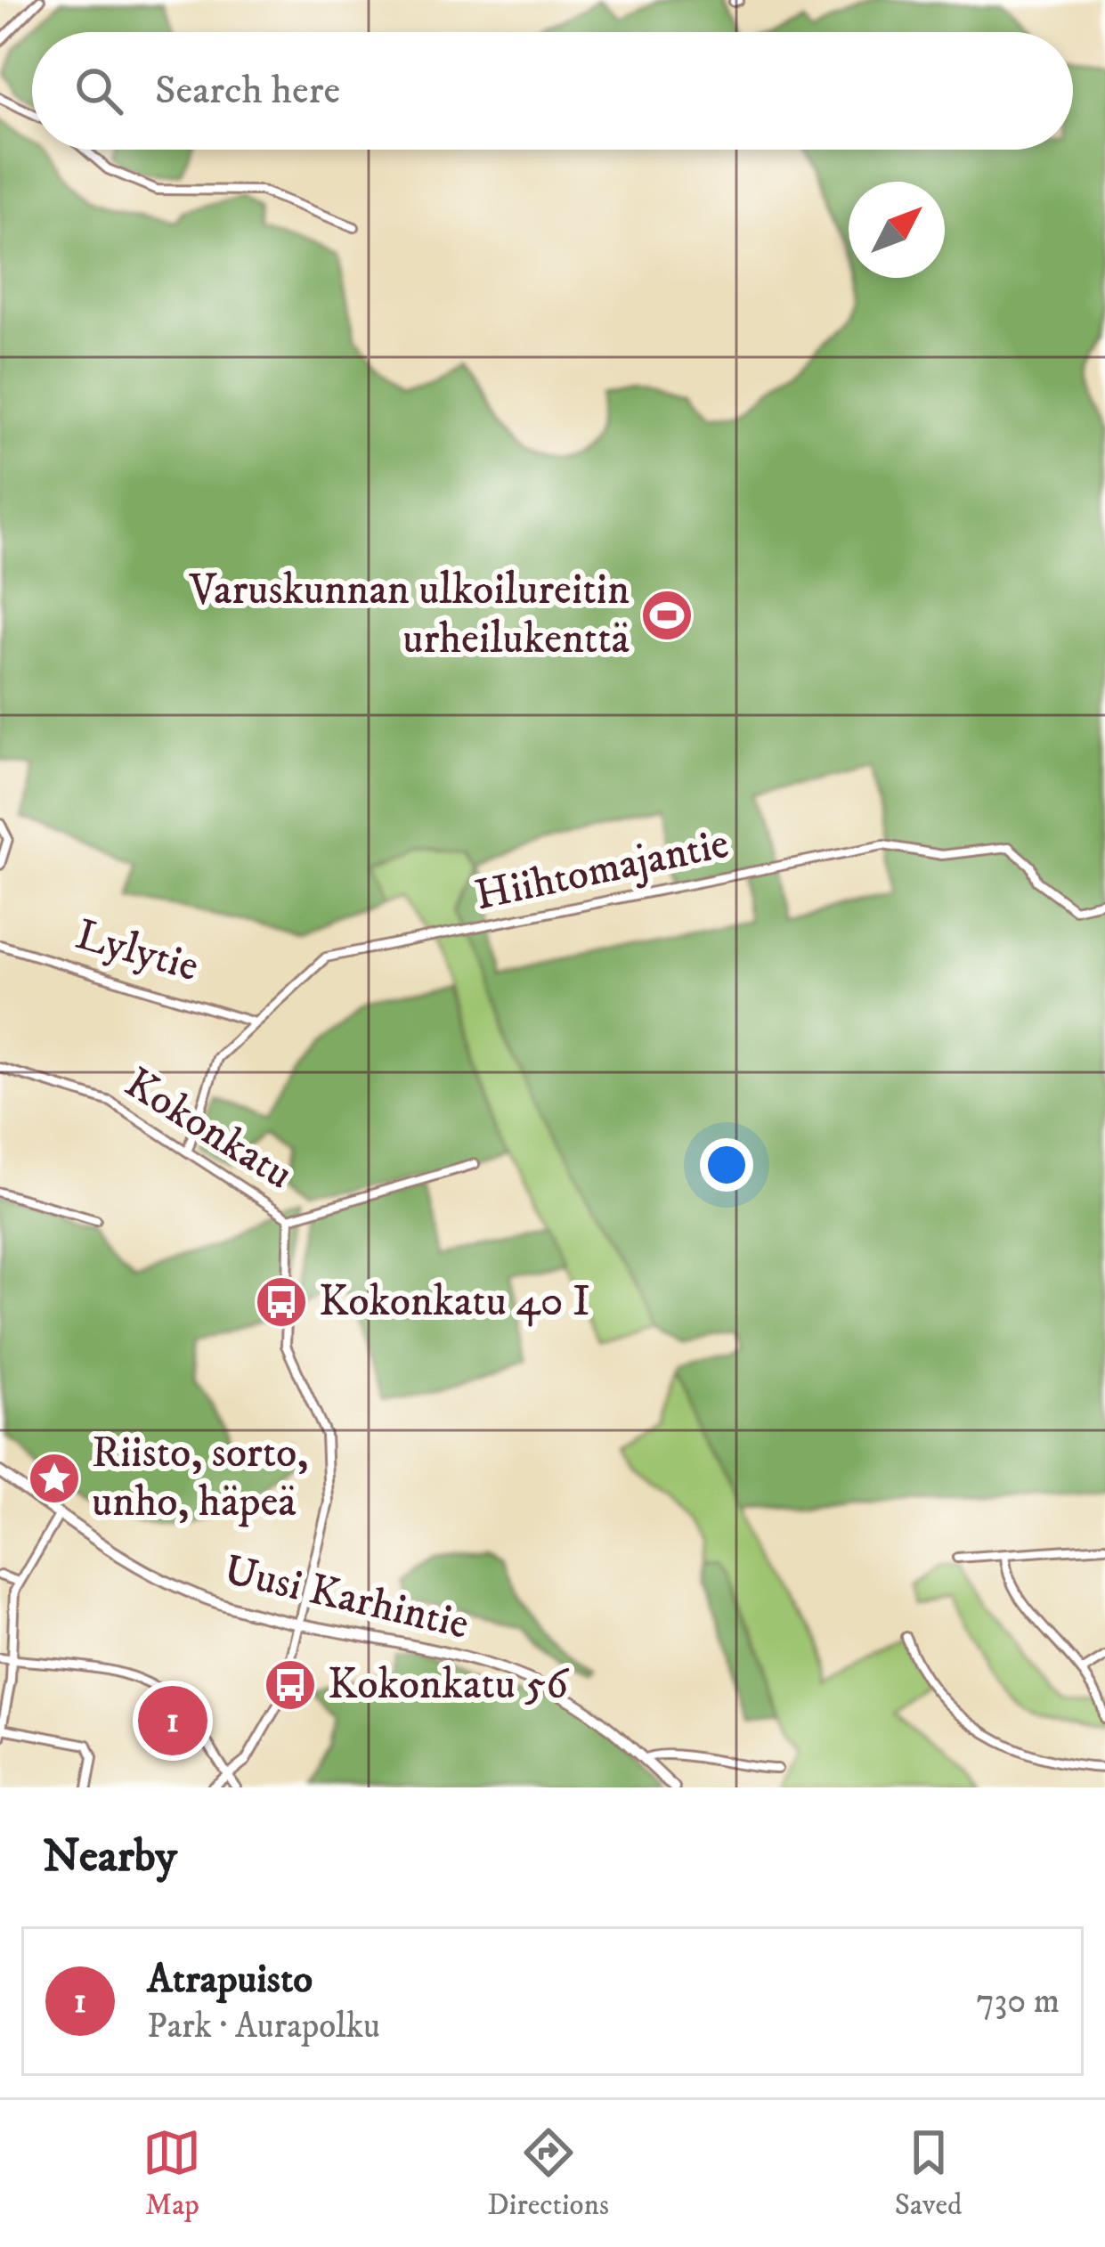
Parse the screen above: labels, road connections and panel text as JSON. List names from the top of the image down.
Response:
{
  "streets": {
    "street": [
      "Hiihtomajantie",
      "Lylytie",
      "Kokonkatu",
      "Uusi Karhintie"
    ]
  },
  "crossings": [
    ["Hiihtomajantie", "Lylytie"],
    ["Hiihtomajantie", "Kokonkatu"],
    ["Kokonkatu", "Uusi Karhintie"]
  ],
  "places": {
    "sports": ["Varuskunnan ulkoilureitin urheilukenttä"],
    "bus stop": ["Kokonkatu 40 I", "Kokonkatu 56"],
    "place": ["Riisto, sorto, unho, häpeä"]
  },
  "north": "top right",
  "page": {
    "search": "Search here",
    "pins": "1",
    "heading": "Nearby",
    "list": [
      {
        "mark": "1",
        "name": "Atrapuisto",
        "note": "Park · Aurapolku",
        "value": "730 m"
      }
    ],
    "nav": ["Map", "Directions", "Saved"]
  }
}
